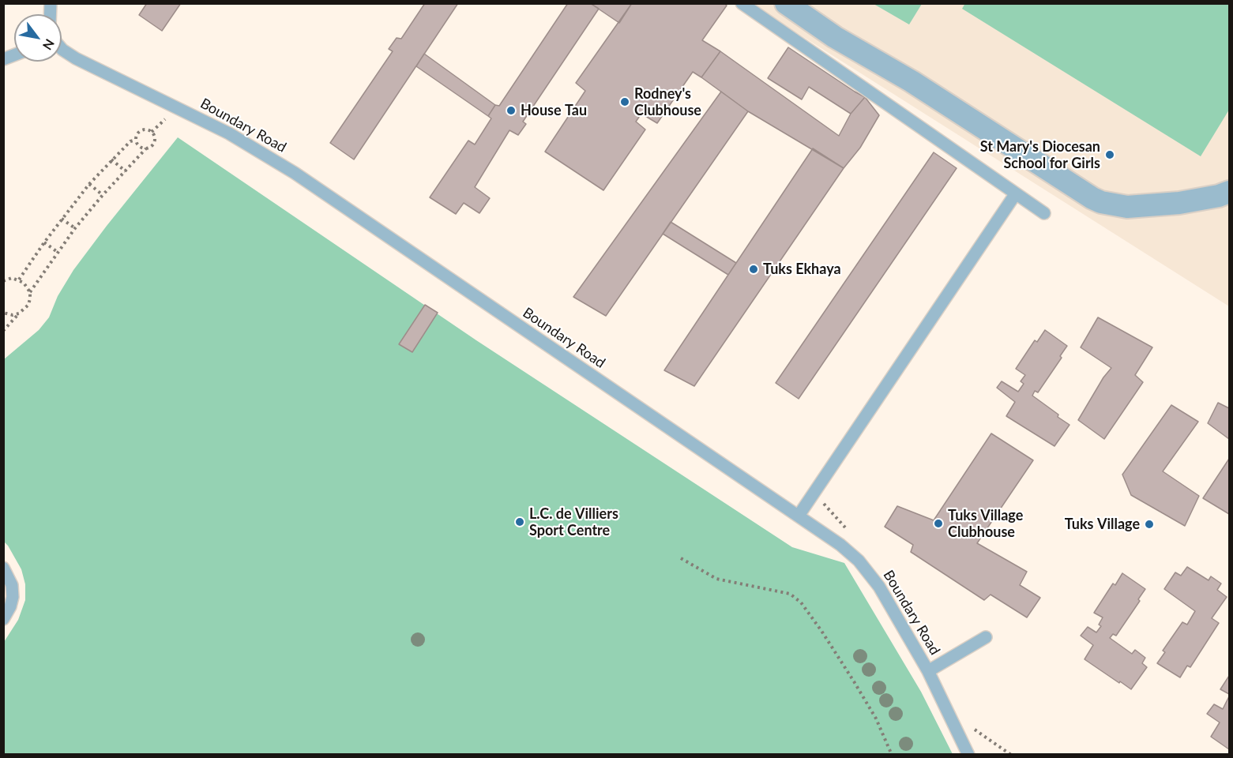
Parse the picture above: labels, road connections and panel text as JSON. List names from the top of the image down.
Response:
{
  "streets": {
    "lane": ["Boundary Road"]
  },
  "places": [
    "Rodney's Clubhouse",
    "House Tau",
    "St Mary's Diocesan School for Girls",
    "Tuks Ekhaya",
    "L.C. de Villiers Sport Centre",
    "Tuks Village Clubhouse",
    "Tuks Village"
  ],
  "north": "bottom right"
}
